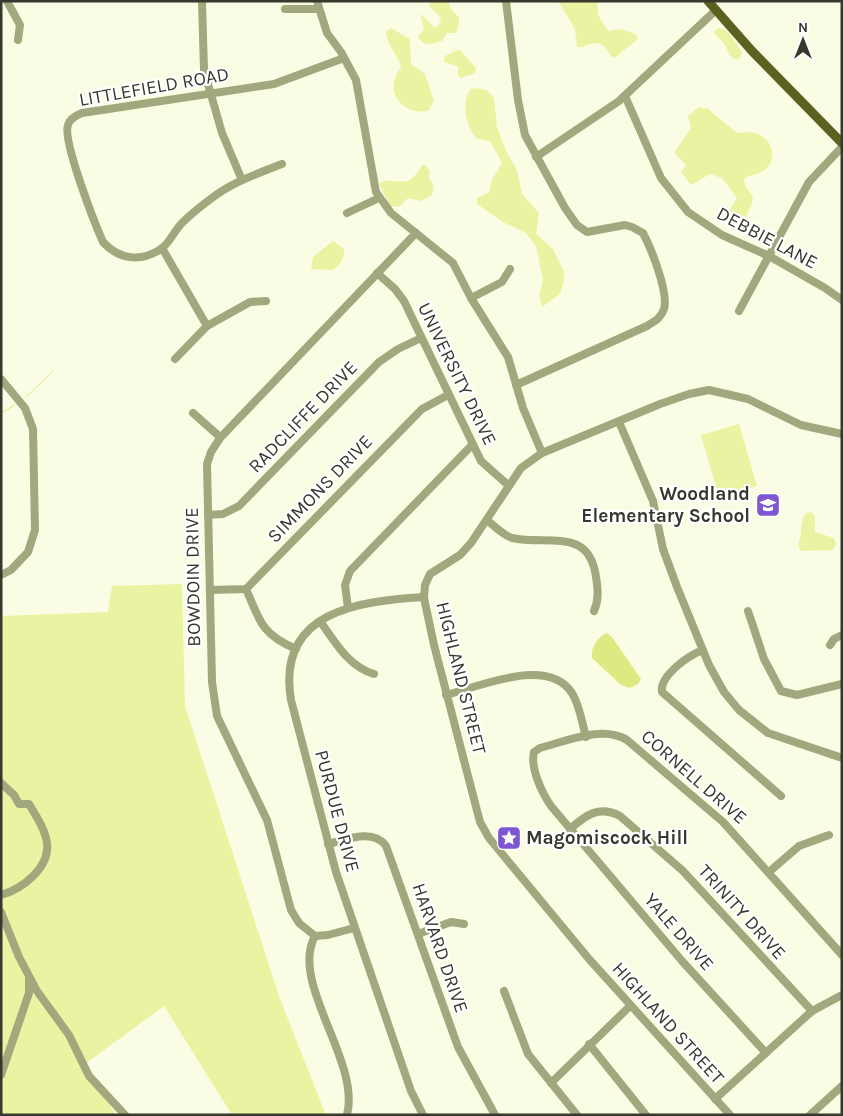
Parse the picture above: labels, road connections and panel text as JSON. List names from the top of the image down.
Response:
{
  "streets": {
    "street": [
      "LITTLEFIELD ROAD",
      "DEBBIE LANE",
      "UNIVERSITY DRIVE",
      "RADCLIFFE DRIVE",
      "SIMMONS DRIVE",
      "BOWDOIN DRIVE",
      "HIGHLAND STREET",
      "CORNELL DRIVE",
      "PURDUE DRIVE",
      "TRINITY DRIVE",
      "YALE DRIVE",
      "HARVARD DRIVE"
    ]
  },
  "crossings": [
    ["UNIVERSITY DRIVE", "RADCLIFFE DRIVE"],
    ["UNIVERSITY DRIVE", "SIMMONS DRIVE"],
    ["UNIVERSITY DRIVE", "BOWDOIN DRIVE"],
    ["UNIVERSITY DRIVE", "HIGHLAND STREET"],
    ["RADCLIFFE DRIVE", "BOWDOIN DRIVE"],
    ["HIGHLAND STREET", "PURDUE DRIVE"],
    ["CORNELL DRIVE", "TRINITY DRIVE"],
    ["CORNELL DRIVE", "YALE DRIVE"],
    ["PURDUE DRIVE", "HARVARD DRIVE"],
    ["TRINITY DRIVE", "YALE DRIVE"]
  ],
  "places": {
    "school or university": ["Woodland Elementary School"],
    "place": ["Magomiscock Hill"]
  },
  "north": "top"
}
